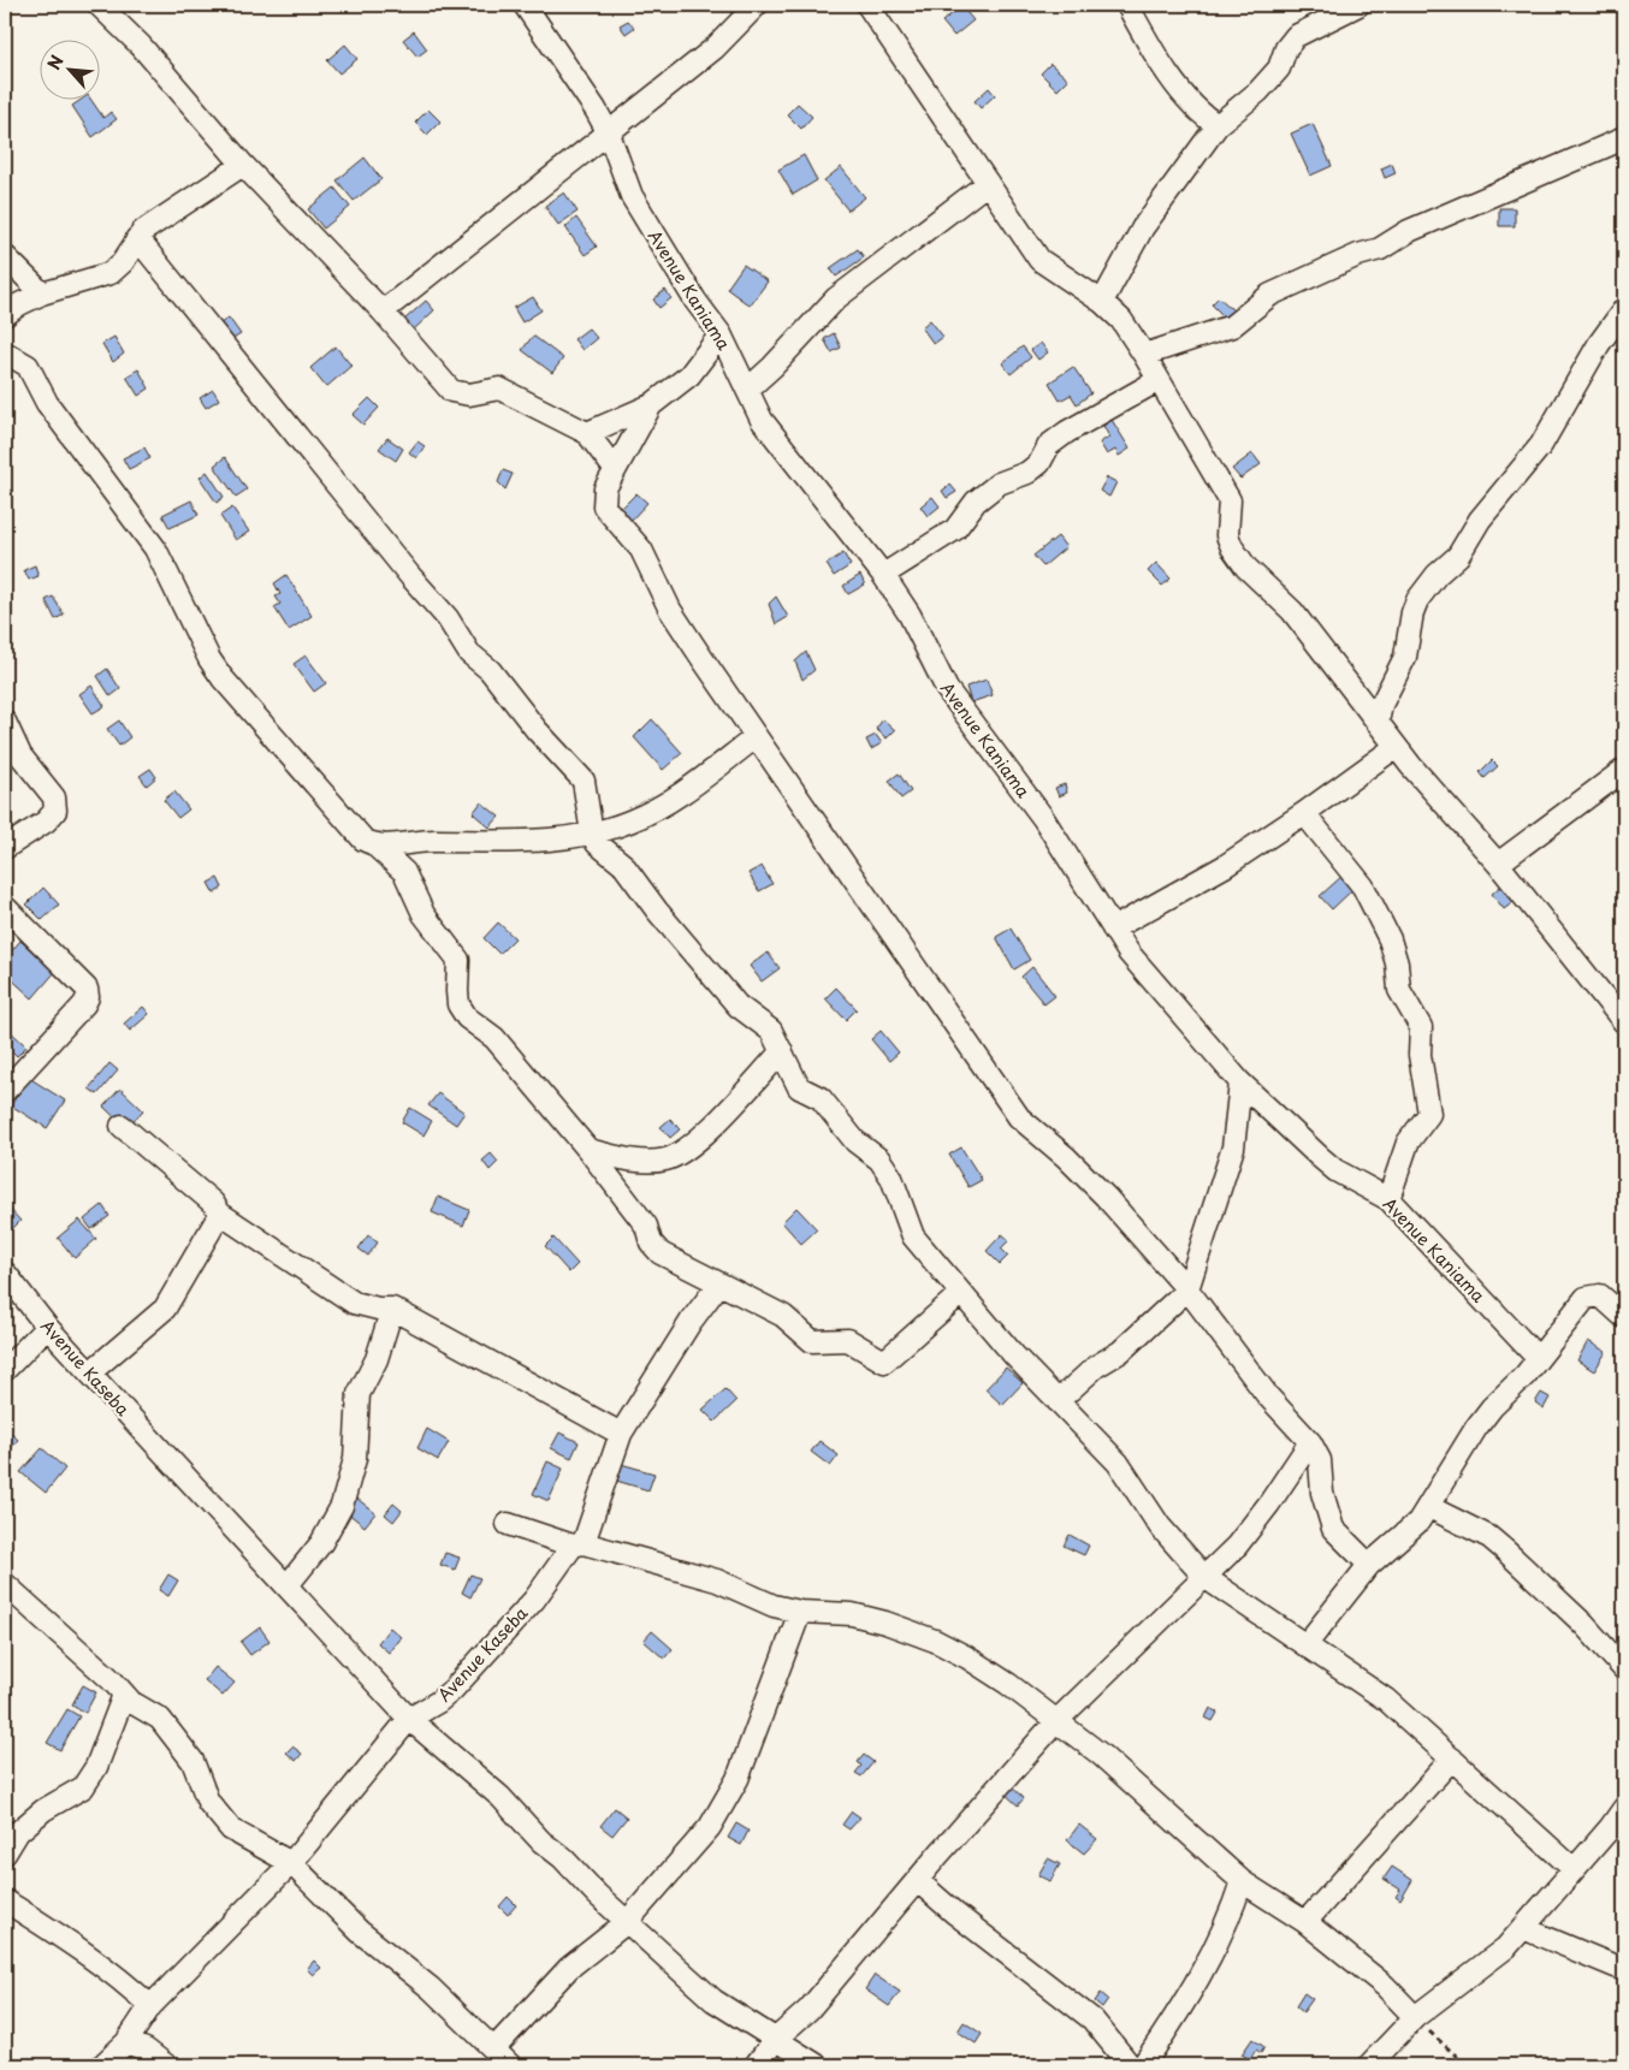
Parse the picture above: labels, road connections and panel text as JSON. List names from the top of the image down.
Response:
{
  "streets": {
    "street": ["Avenue Kaniama", "Avenue Kaseba"]
  },
  "north": "top left"
}
